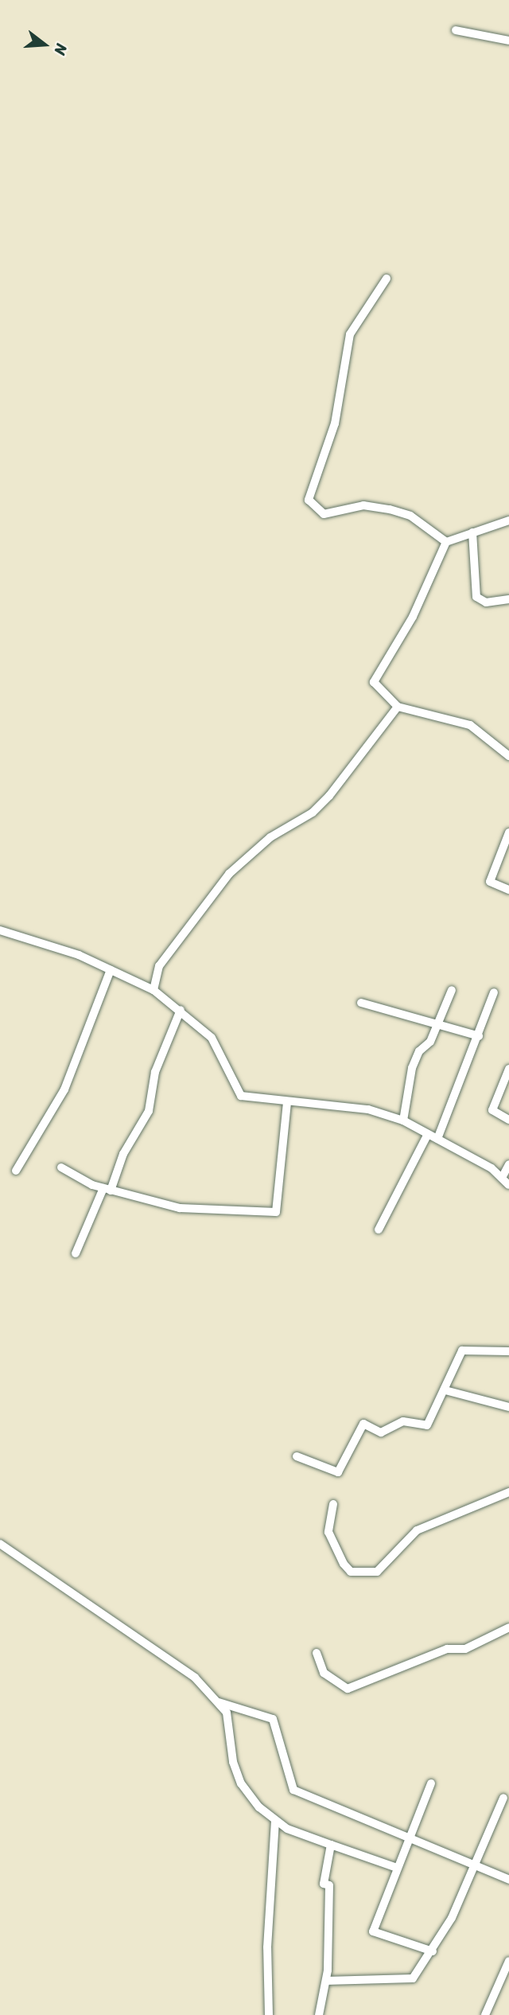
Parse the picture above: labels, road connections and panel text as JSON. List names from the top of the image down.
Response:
{
  "north": "right"
}
